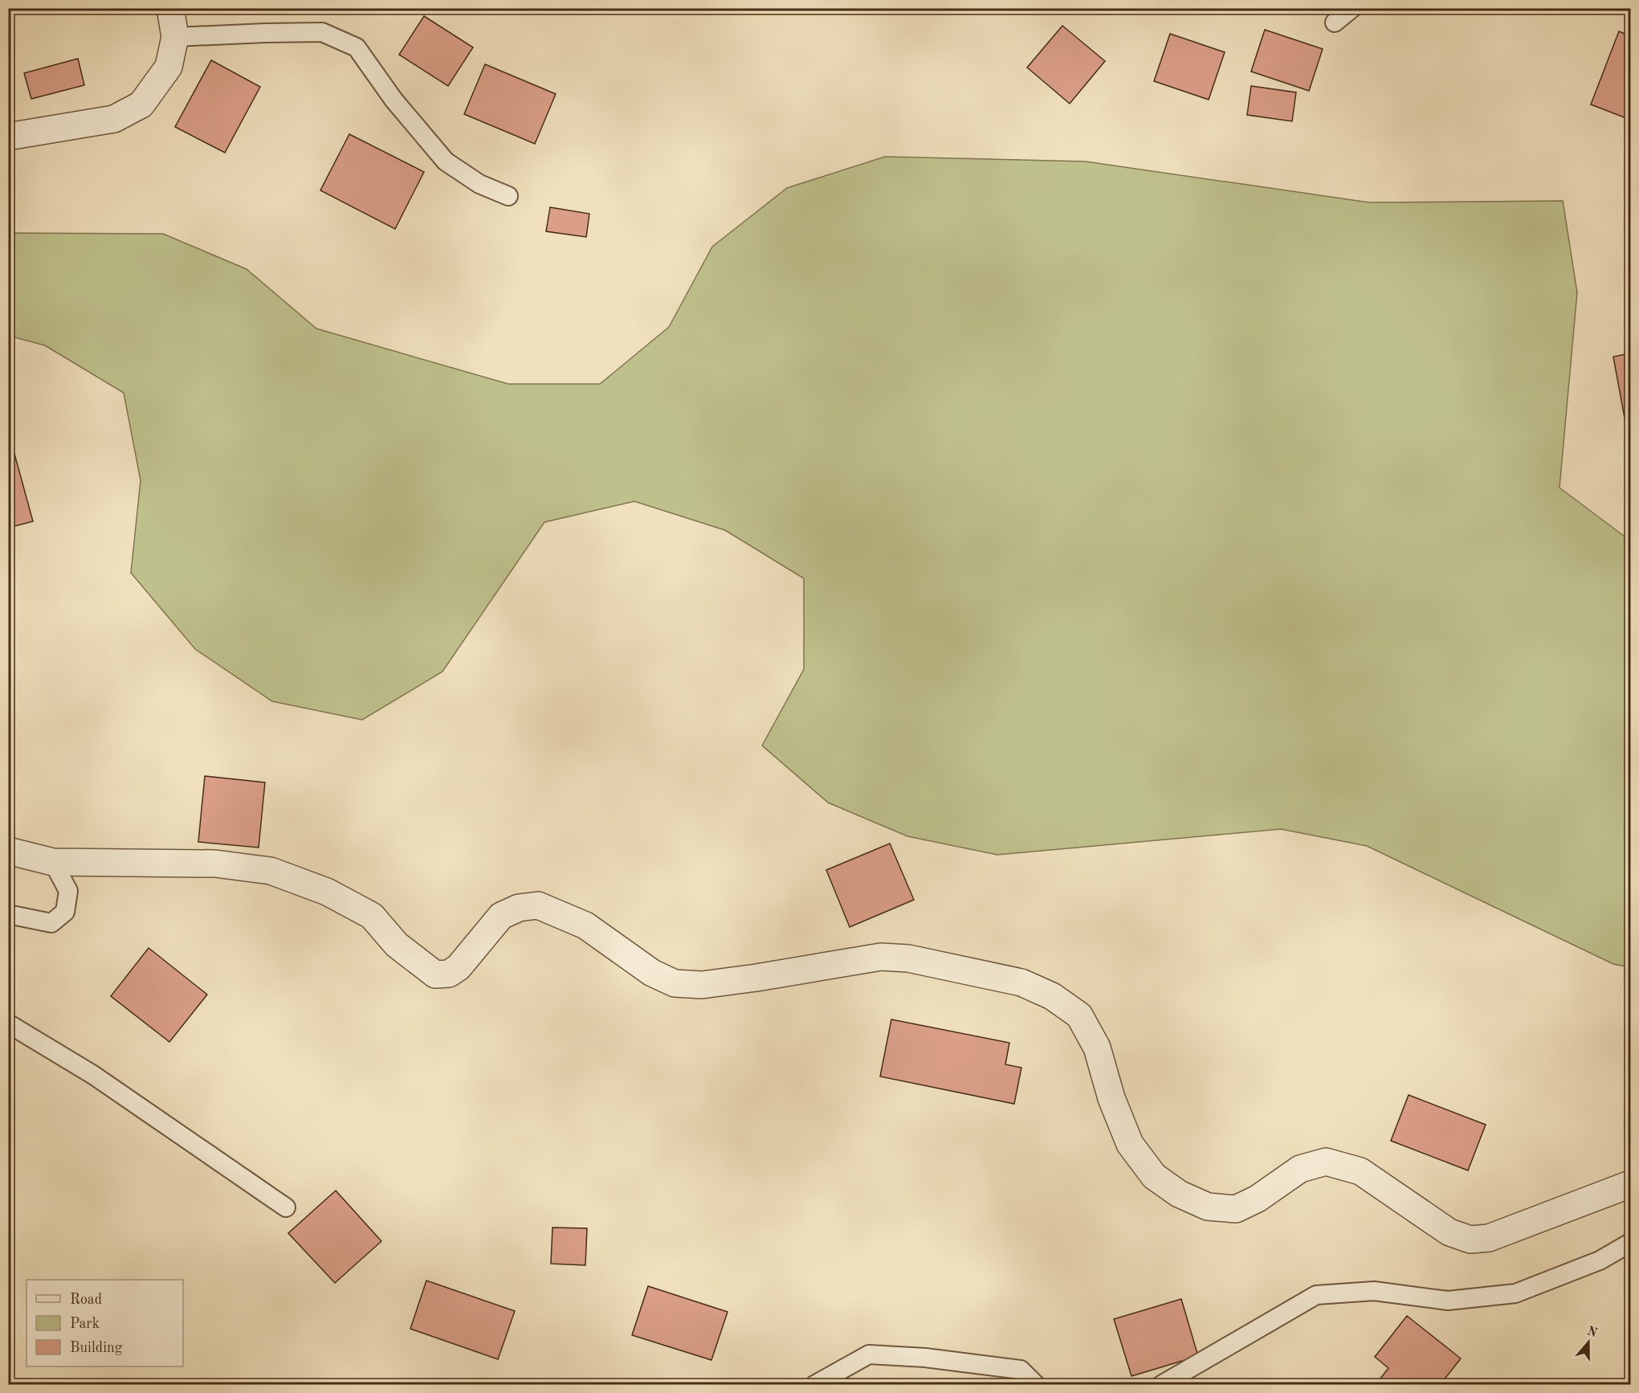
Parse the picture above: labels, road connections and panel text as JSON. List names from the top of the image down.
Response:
{
  "legend": ["Road", "Park", "Building"],
  "north": "top"
}
